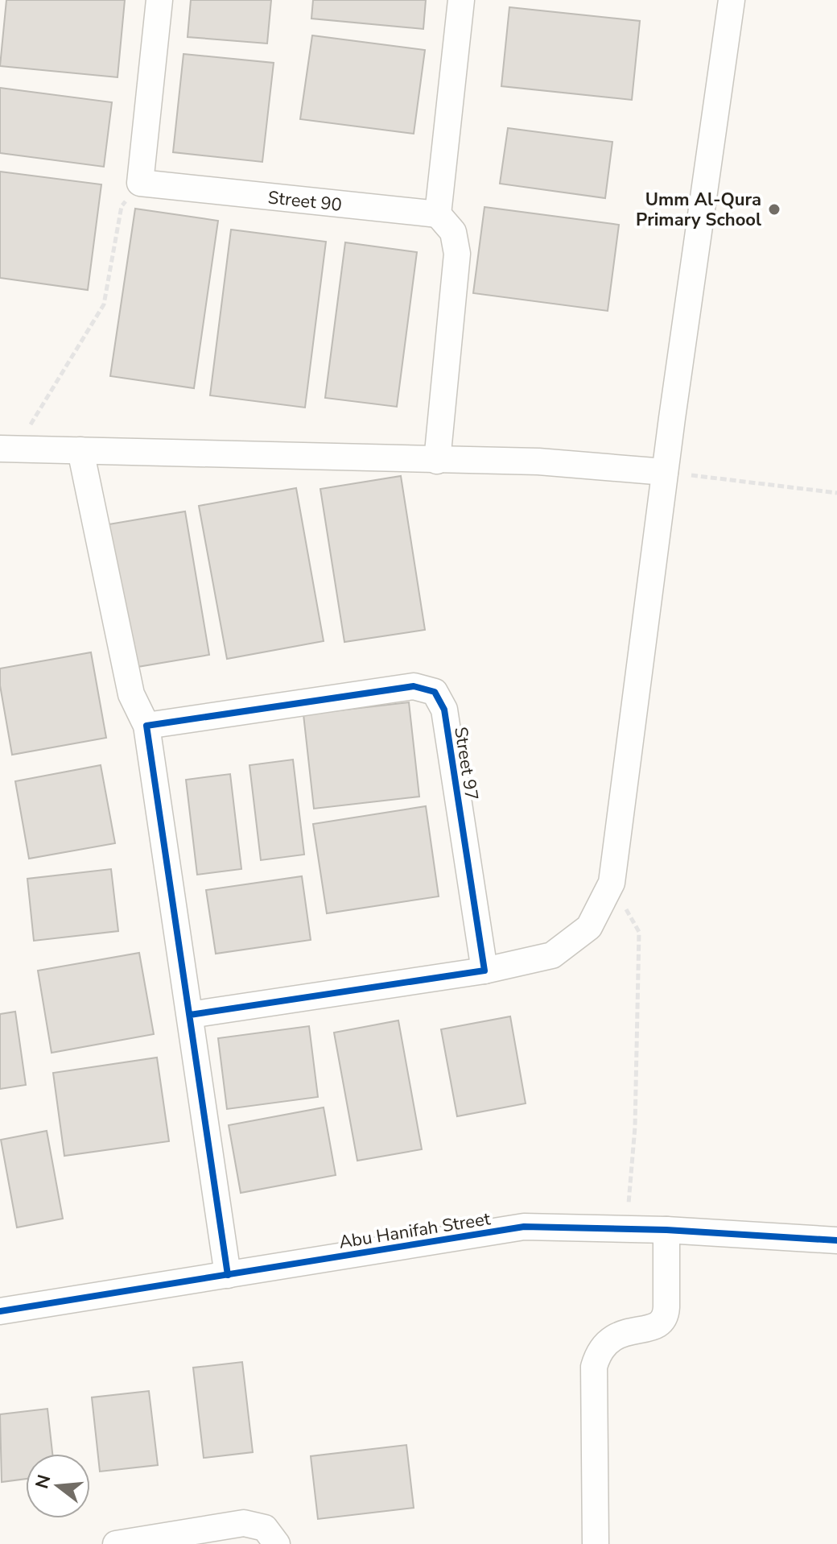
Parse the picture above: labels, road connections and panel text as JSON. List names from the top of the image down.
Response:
{
  "streets": {
    "street": ["Street 90", "Street 97", "Abu Hanifah Street"]
  },
  "places": ["Umm Al-Qura Primary School"],
  "north": "left"
}
